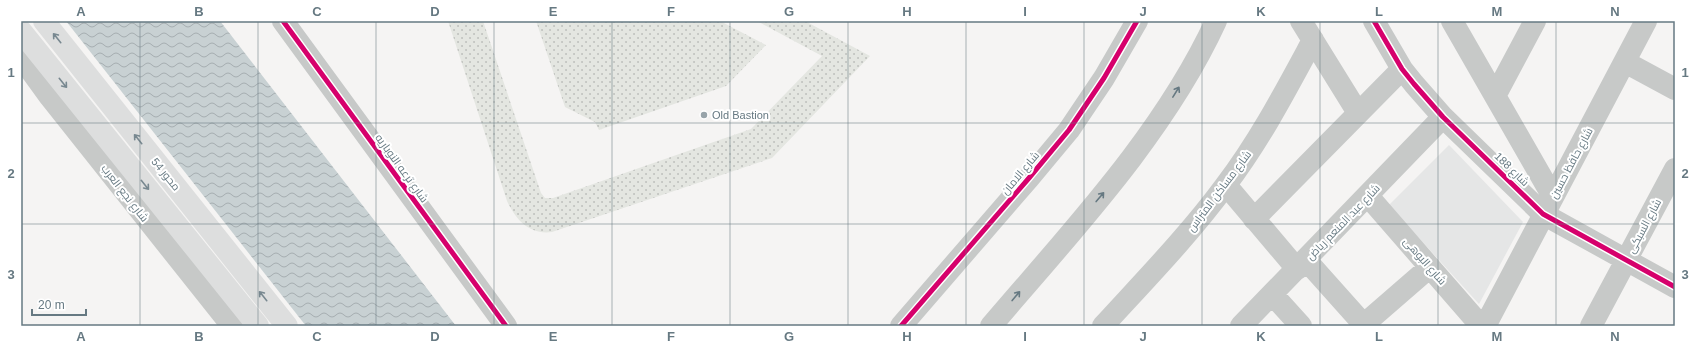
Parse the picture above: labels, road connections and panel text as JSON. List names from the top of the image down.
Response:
{
  "streets": {
    "highway": ["محور 54"],
    "street": [
      "شارع حافظ حسين",
      "شارع ترعه النوباريه",
      "شارع 188",
      "شارع الامان",
      "شارع مساكن المتراس",
      "شارع نجع العرب",
      "شارع عبد المنعم رياض",
      "شارع السبكى",
      "شارع البوهى"
    ]
  },
  "crossings": [
    ["شارع حافظ حسين", "شارع 188"],
    ["شارع 188", "شارع عبد المنعم رياض"],
    ["شارع 188", "شارع السبكى"],
    ["شارع عبد المنعم رياض", "شارع البوهى"]
  ],
  "places": ["Old Bastion"],
  "scale_bar": "20 m",
  "grid": {
    "columns": [
      "A",
      "B",
      "C",
      "D",
      "E",
      "F",
      "G",
      "H",
      "I",
      "J",
      "K",
      "L",
      "M",
      "N"
    ],
    "rows": ["1", "2", "3"]
  }
}
